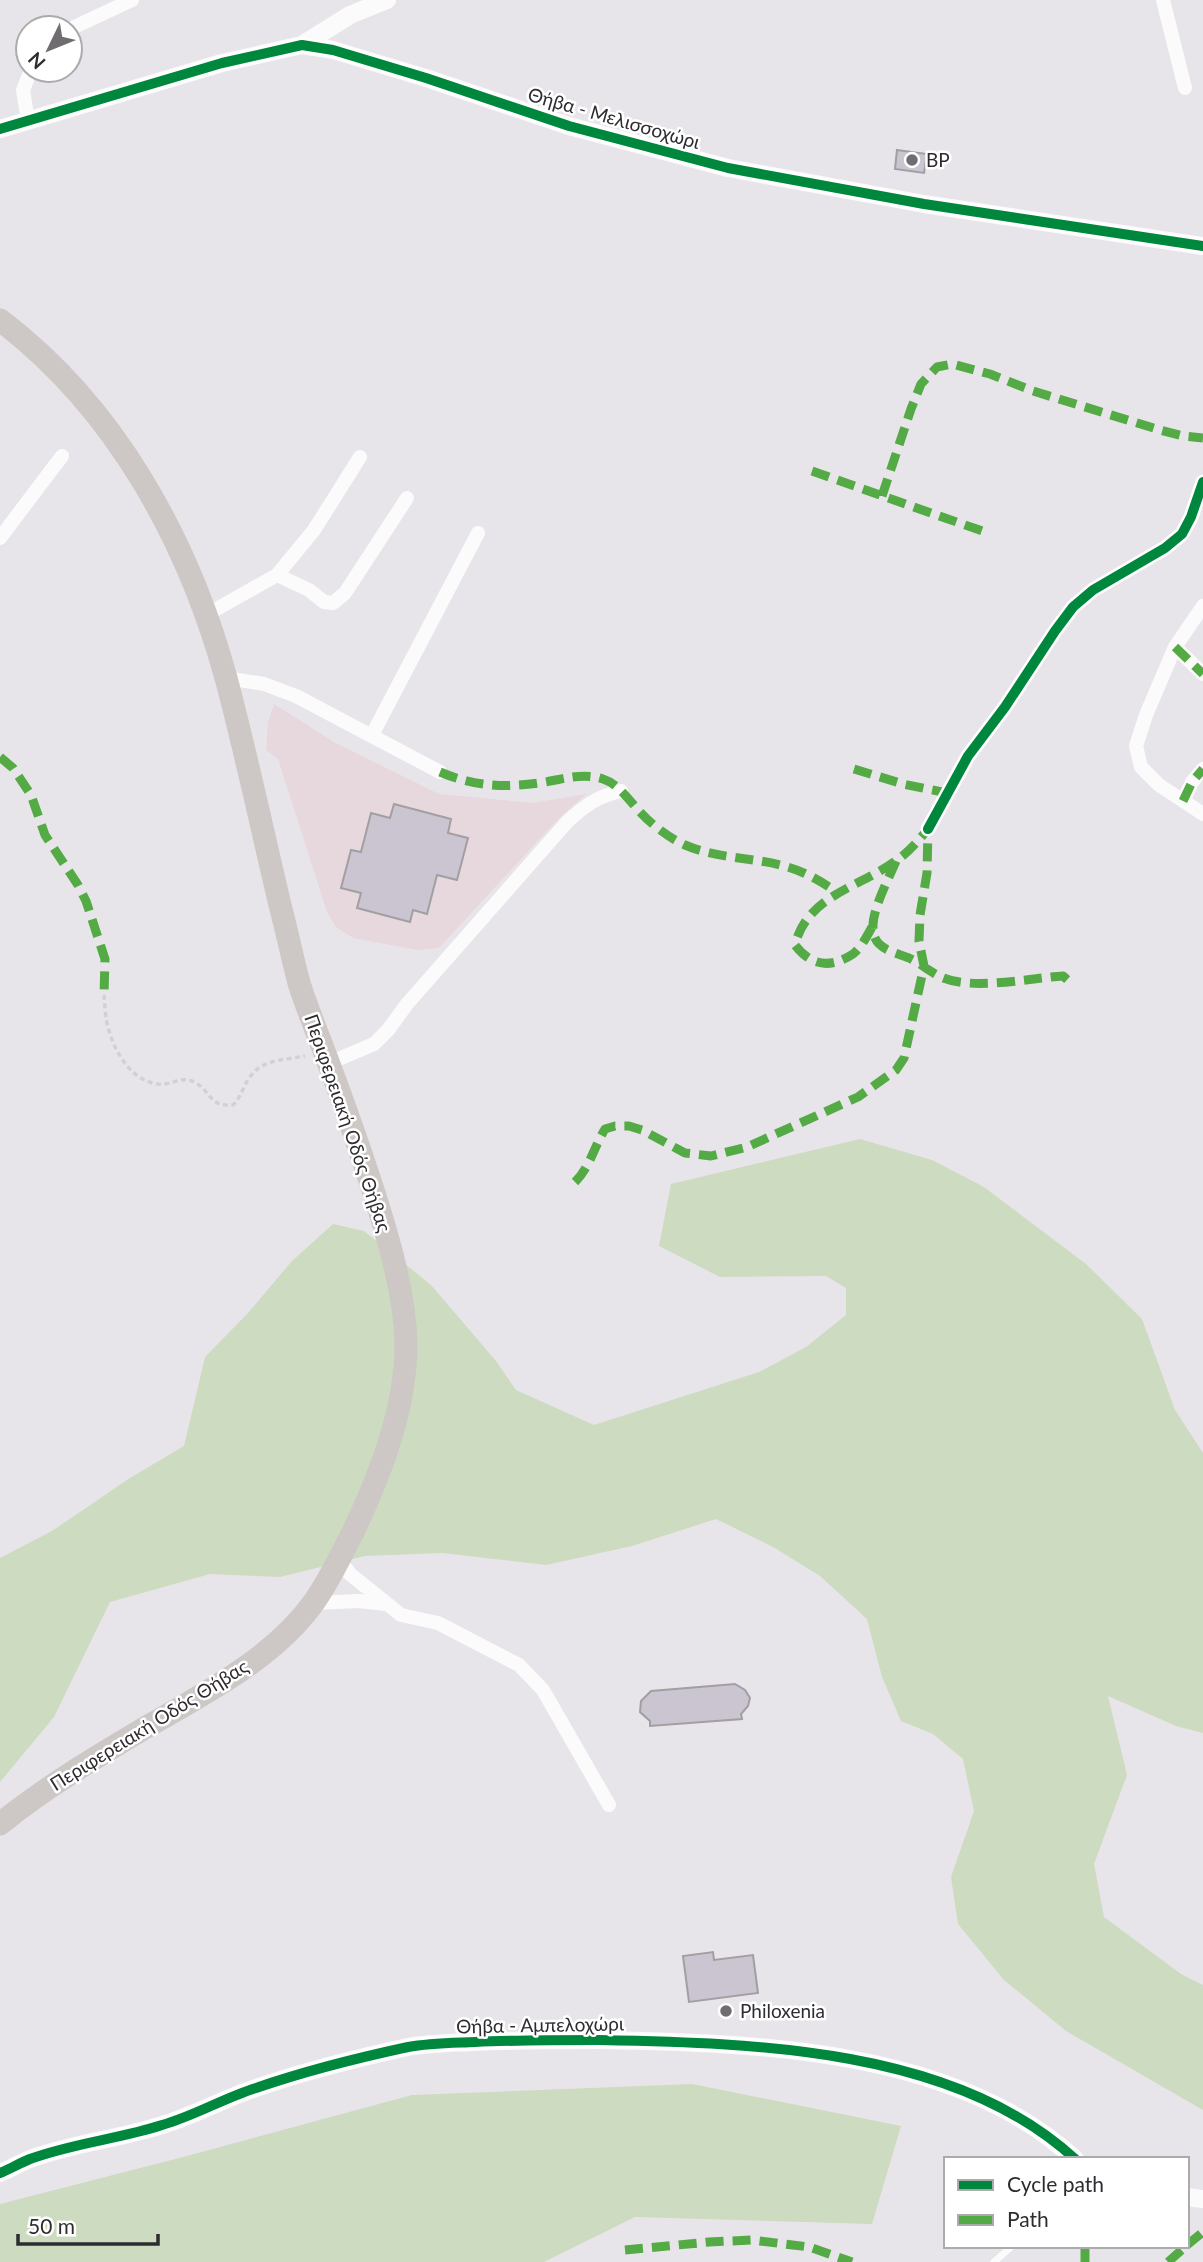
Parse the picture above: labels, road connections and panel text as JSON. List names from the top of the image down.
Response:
{
  "streets": {
    "main road": ["Περιφερειακή Οδός Θήβας"],
    "street": ["Θήβα - Μελισσοχώρι", "Θήβα - Αμπελοχώρι"]
  },
  "places": ["BP", "Philoxenia"],
  "legend": ["Cycle path", "Path"],
  "scale_bar": "50 m",
  "north": "bottom left"
}
